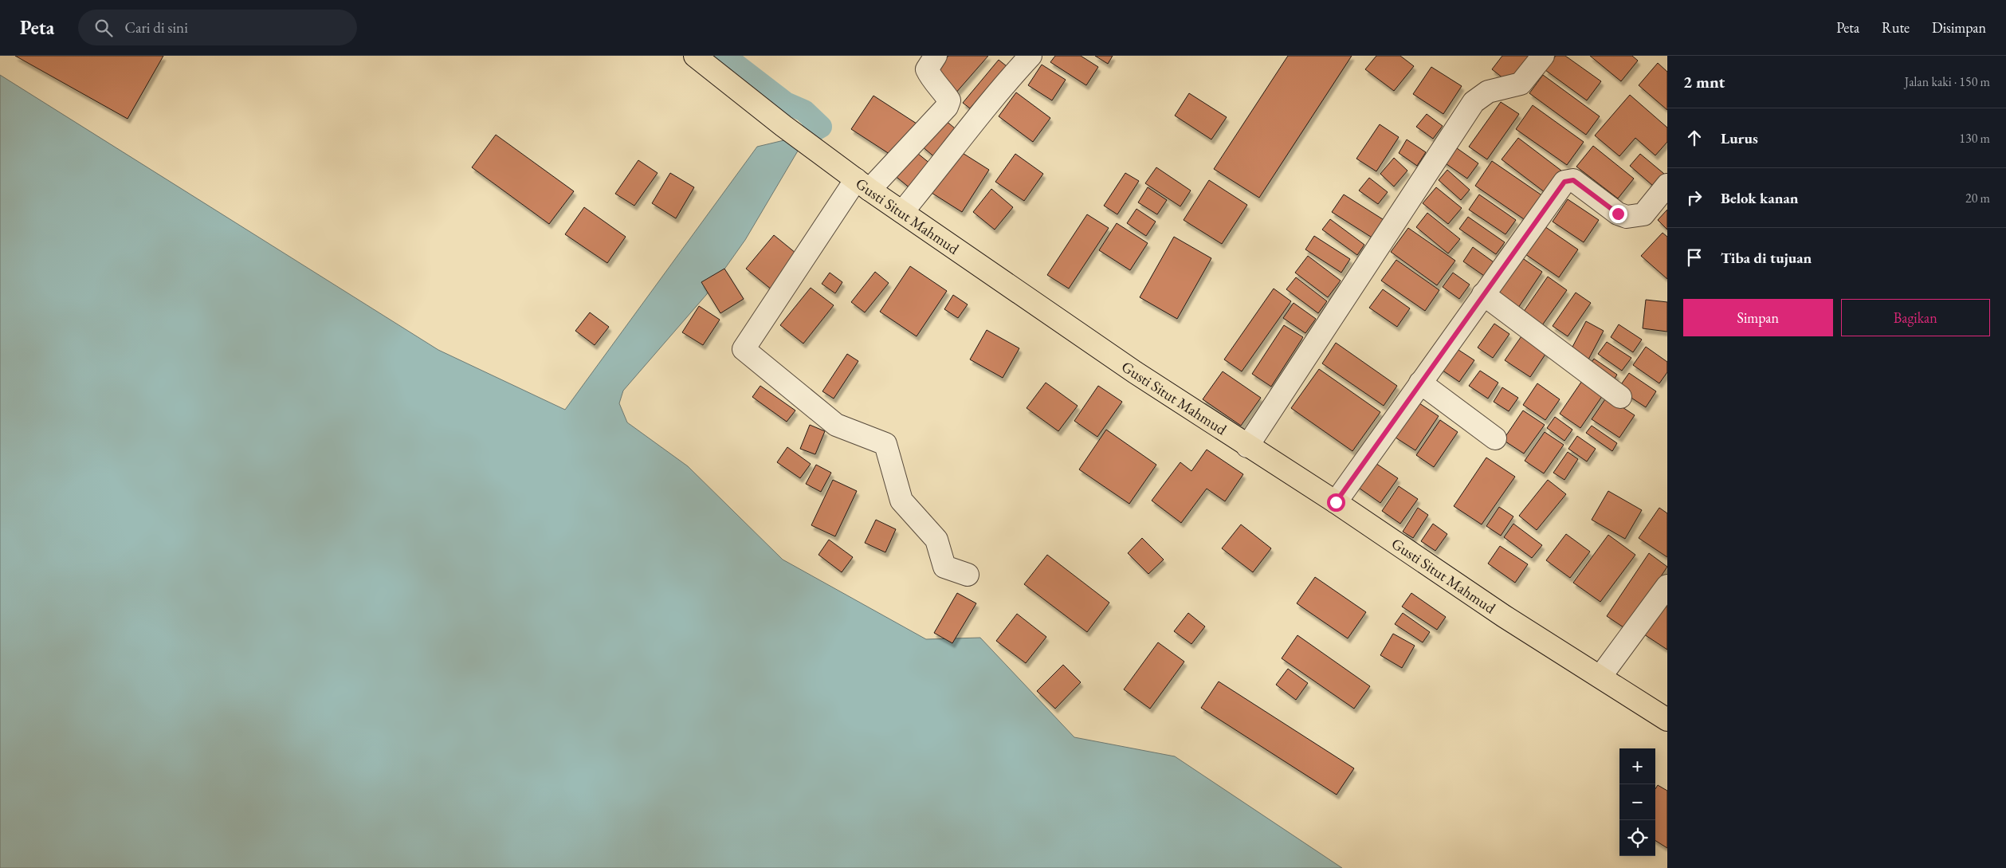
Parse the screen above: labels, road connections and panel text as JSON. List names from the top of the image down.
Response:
{
  "streets": {
    "highway": ["Gusti Situt Mahmud"]
  },
  "page": {
    "header": "Peta",
    "search": "Cari di sini",
    "nav": ["Peta", "Rute", "Disimpan"],
    "heading": ["2 mnt", "Jalan kaki · 150 m"],
    "list": [
      ["Lurus", "130 m"],
      ["Belok kanan", "20 m"],
      "Tiba di tujuan"
    ],
    "buttons": ["Simpan", "Bagikan"],
    "map_buttons": ["+", "−"]
  }
}
